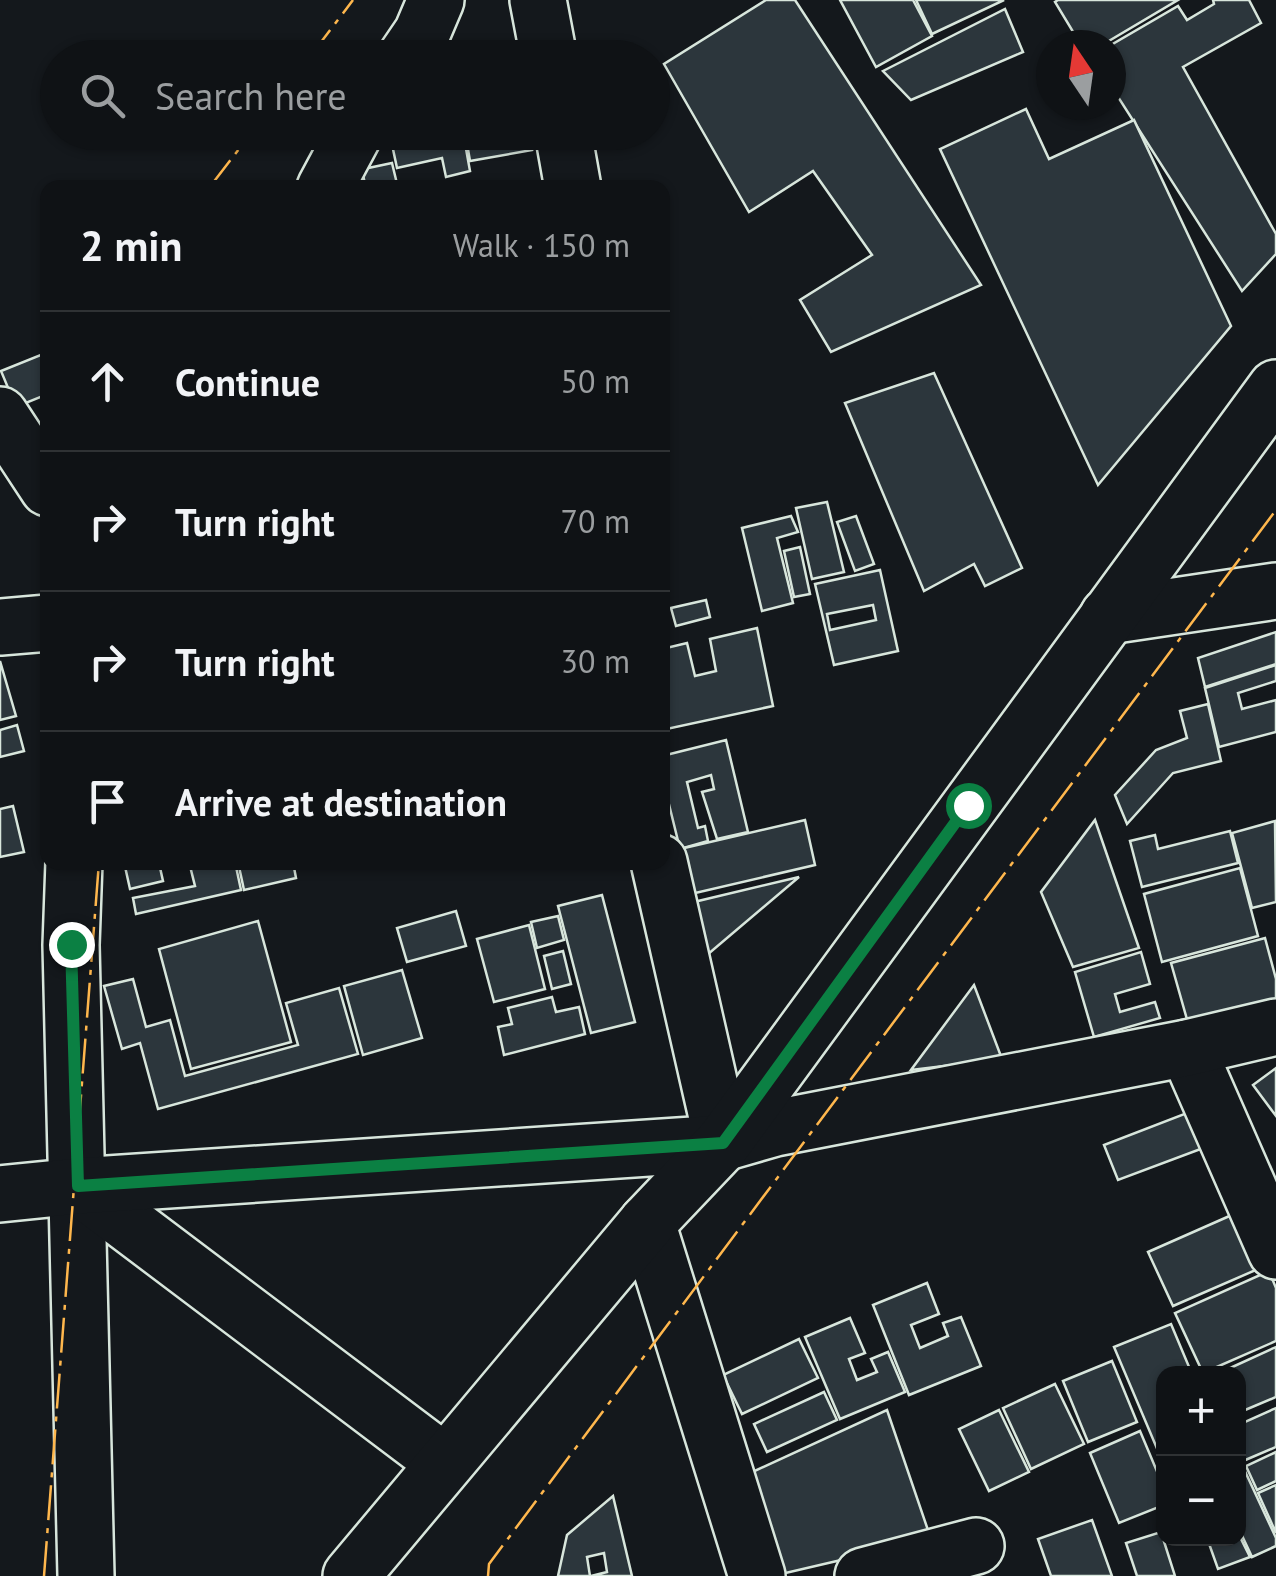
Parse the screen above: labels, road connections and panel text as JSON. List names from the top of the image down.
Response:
{
  "north": "top",
  "page": {
    "search": "Search here",
    "heading": ["2 min", "Walk · 150 m"],
    "list": [
      ["Continue", "50 m"],
      ["Turn right", "70 m"],
      ["Turn right", "30 m"],
      "Arrive at destination"
    ],
    "map_buttons": ["+", "−"]
  }
}
